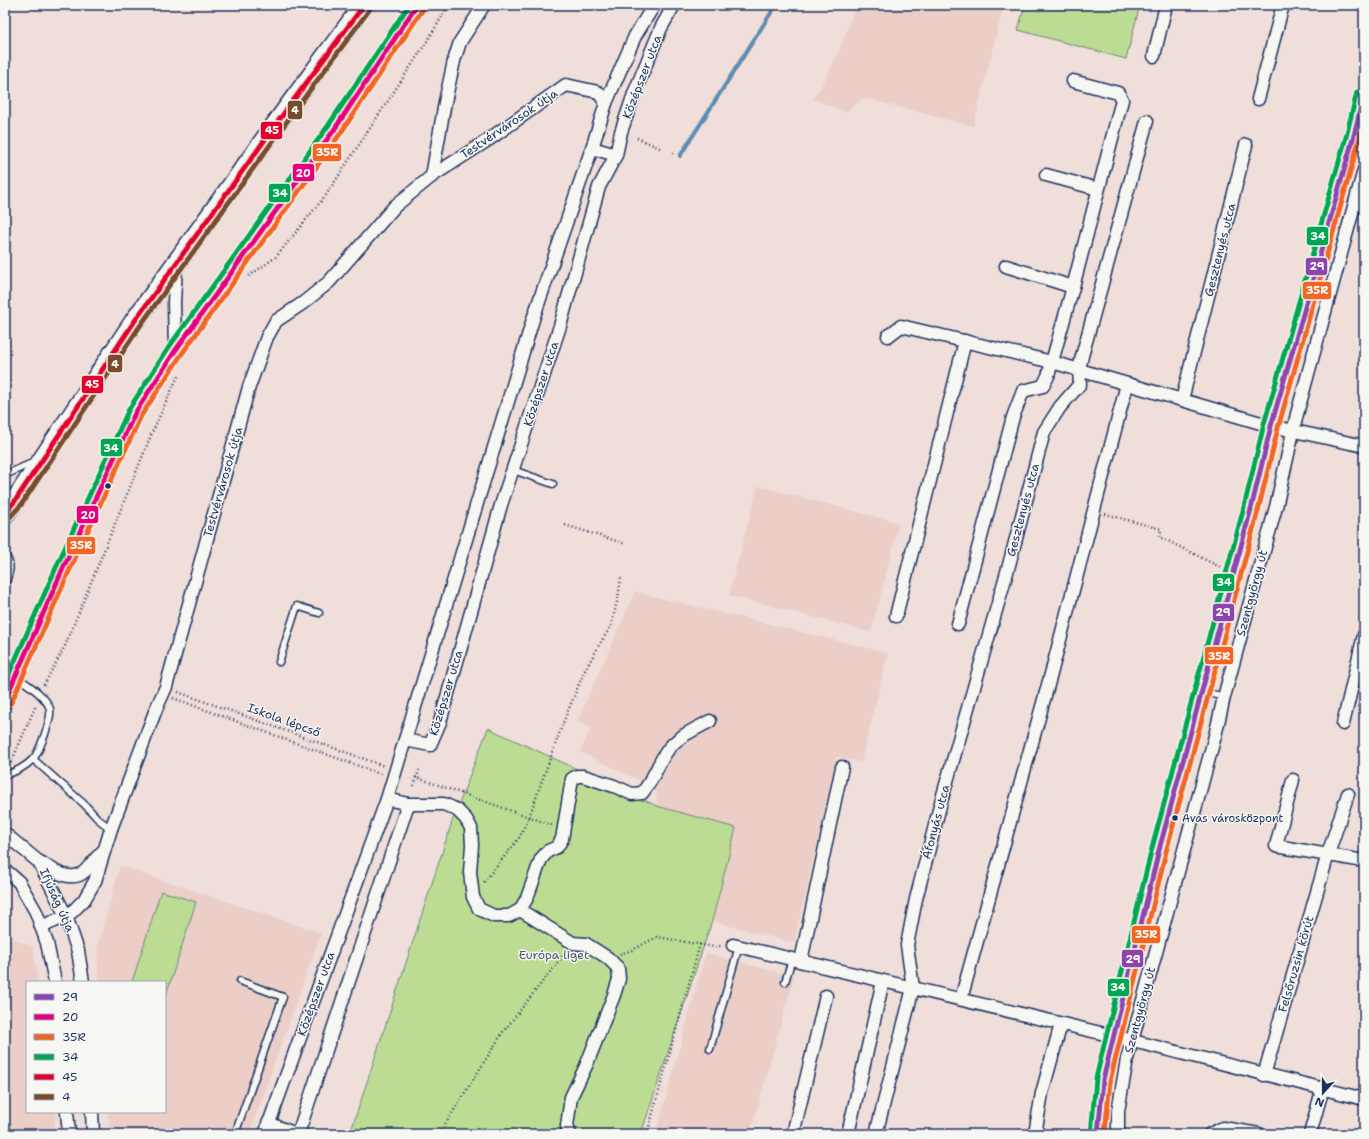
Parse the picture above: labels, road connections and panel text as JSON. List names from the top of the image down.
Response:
{
  "streets": {
    "street": [
      "Középszer utca",
      "Testvérvárosok útja",
      "Gesztenyés utca",
      "Szentgyörgy út",
      "Áfonyás utca",
      "Ifjúság útja",
      "Felsőruzsin körút"
    ],
    "path": ["Iskola lépcső"]
  },
  "crossings": [
    ["Középszer utca", "Testvérvárosok útja"],
    ["Középszer utca", "Iskola lépcső"],
    ["Testvérvárosok útja", "Iskola lépcső"],
    ["Testvérvárosok útja", "Ifjúság útja"],
    ["Gesztenyés utca", "Áfonyás utca"]
  ],
  "parks": ["Európa liget"],
  "places": ["Avas városközpont"],
  "lines": [
    "transit line 20",
    "transit line 34",
    "transit line 45",
    "transit line 35R",
    "transit line 4",
    "transit line 29"
  ],
  "legend": [
    "29",
    "20",
    "35R",
    "34",
    "45",
    "4"
  ],
  "north": "bottom"
}
